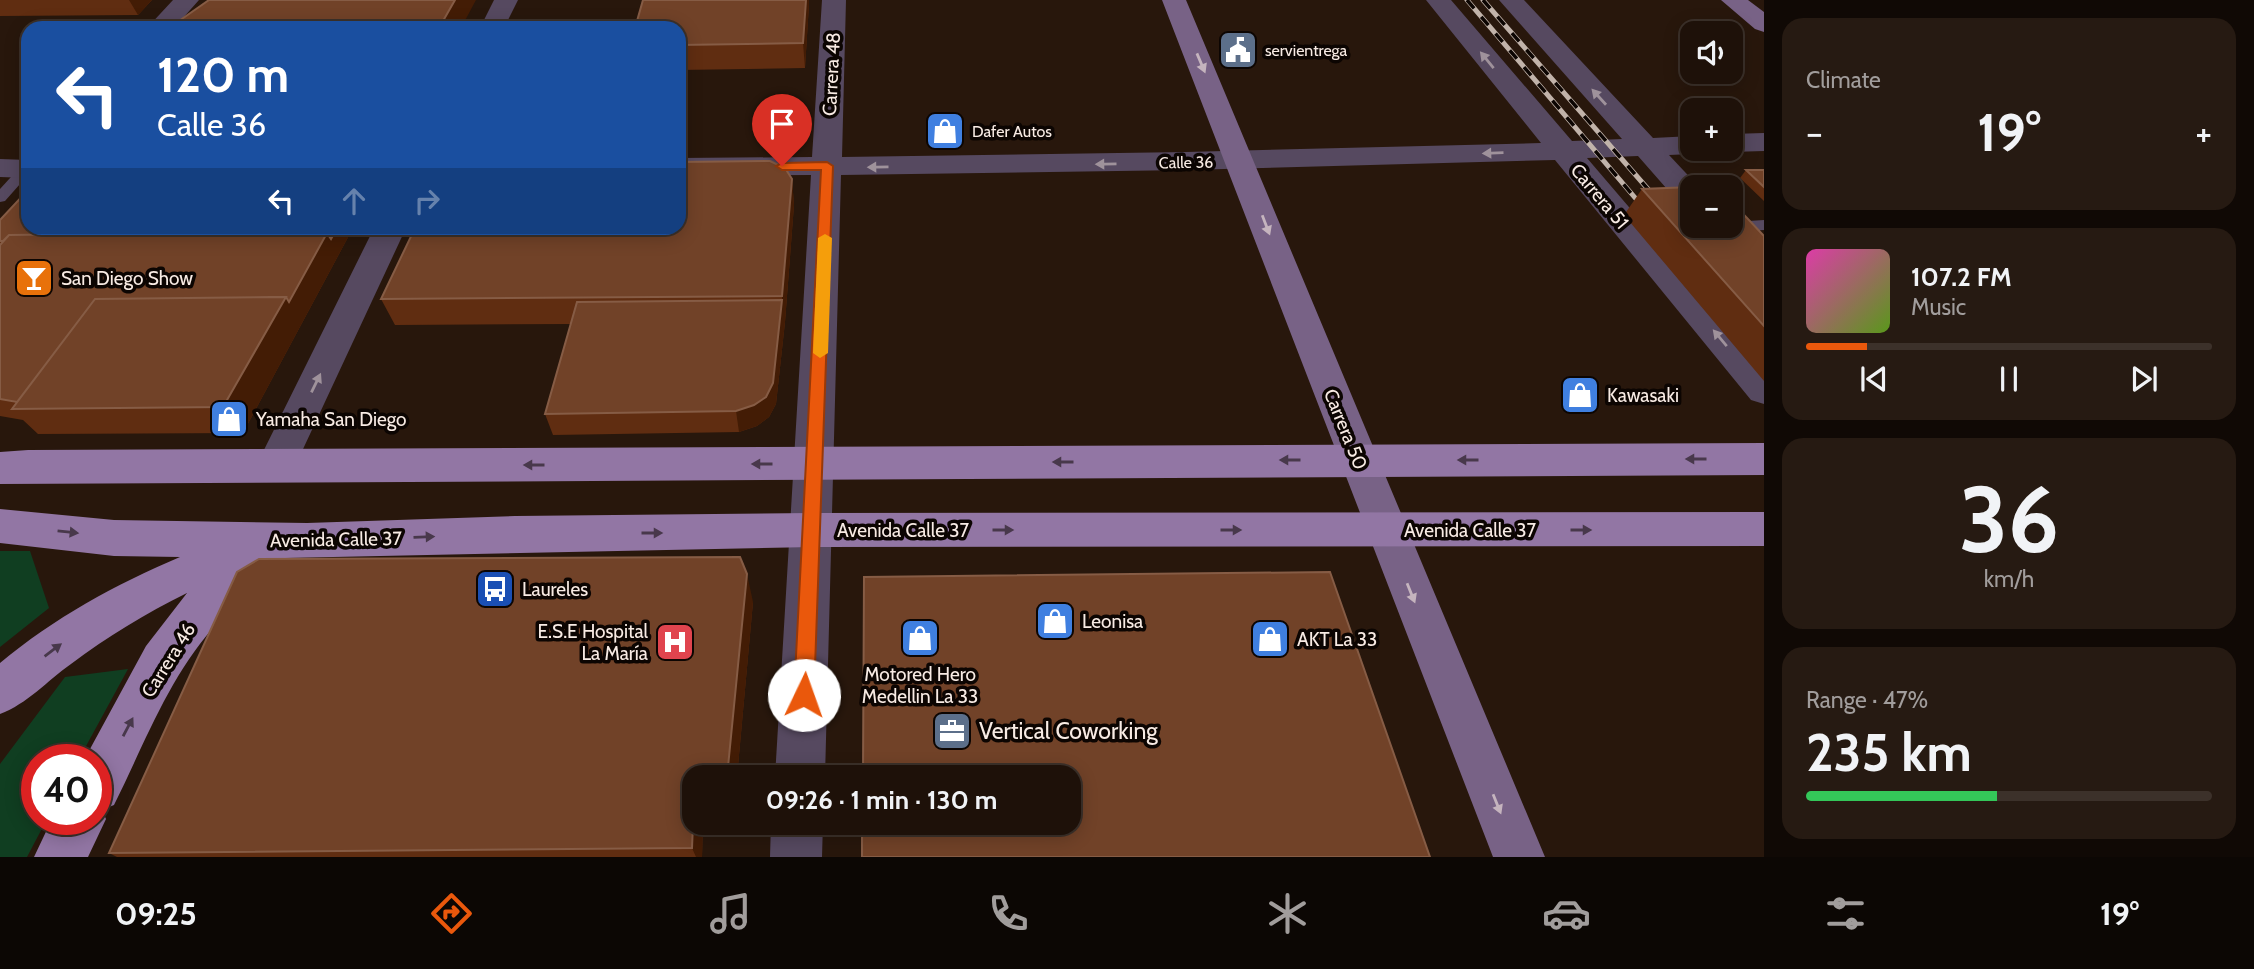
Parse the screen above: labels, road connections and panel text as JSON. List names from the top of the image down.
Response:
{
  "streets": {
    "main road": ["Carrera 50", "Avenida Calle 37", "Carrera 46"],
    "street": ["Carrera 48", "Calle 36", "Carrera 51"]
  },
  "crossings": [
    ["Carrera 48", "Calle 36"],
    ["Carrera 48", "Avenida Calle 37"],
    ["Calle 36", "Carrera 51"],
    ["Calle 36", "Carrera 50"],
    ["Carrera 50", "Avenida Calle 37"],
    ["Avenida Calle 37", "Carrera 46"]
  ],
  "one_way": ["Calle 36", "Carrera 50"],
  "places": {
    "public building": ["servientrega"],
    "shop": [
      "Dafer Autos",
      "Kawasaki",
      "Yamaha San Diego",
      "Leonisa",
      "Motored Hero Medellin La 33",
      "AKT La 33"
    ],
    "bar": ["San Diego Show"],
    "bus stop": ["Laureles"],
    "hospital": ["E.S.E Hospital La María"],
    "office": ["Vertical Coworking"]
  },
  "page": {
    "tile": [
      "Climate",
      ["36", "km/h"],
      ["Range · 47%", "235 km"]
    ],
    "map_buttons": ["+", "−"],
    "turn": ["120 m", "Calle 36"],
    "heat": ["−", "19°", "+"],
    "song": ["107.2 FM", "Music"],
    "limit": "40",
    "trip": "09:26 · 1 min · 130 m",
    "tabs": ["09:25", "19°"]
  }
}
